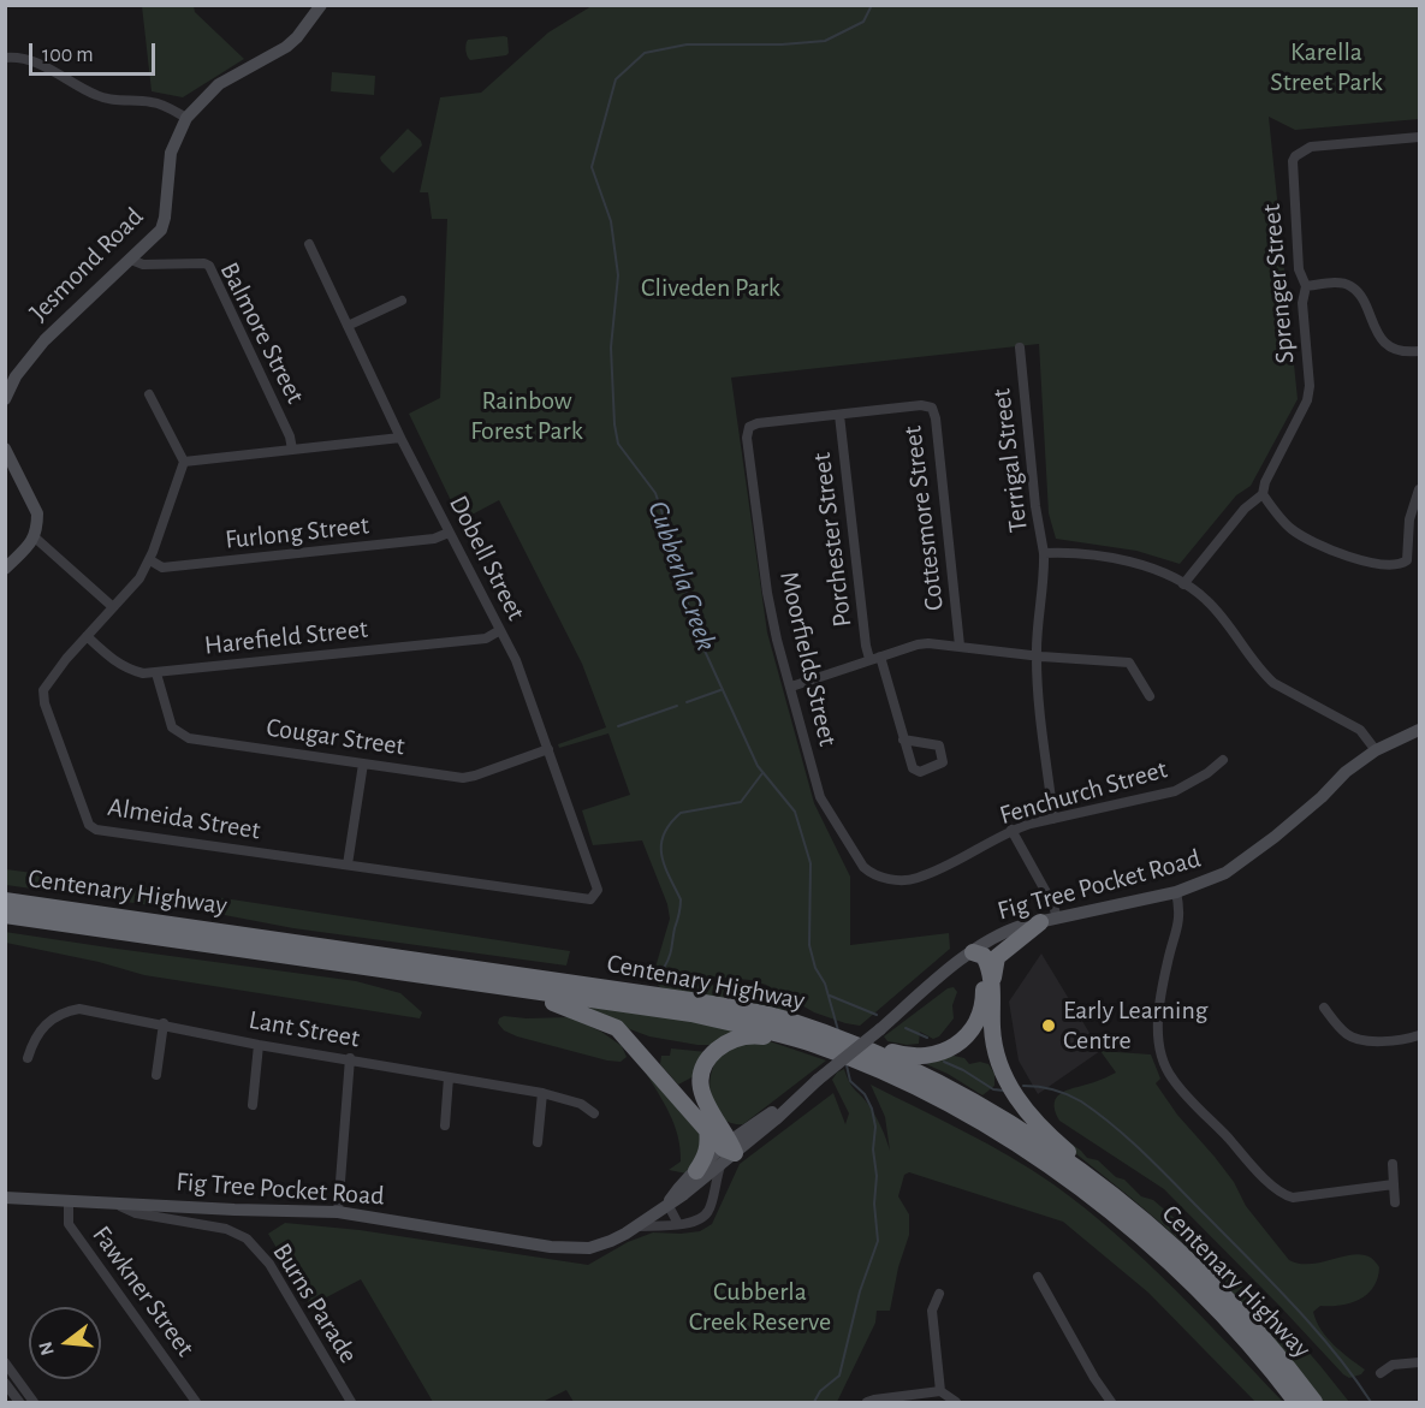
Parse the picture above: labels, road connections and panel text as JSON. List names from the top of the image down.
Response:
{
  "streets": {
    "highway": ["Centenary Highway"],
    "main road": ["Jesmond Road", "Fig Tree Pocket Road"],
    "street": [
      "Sprenger Street",
      "Balmore Street",
      "Terrigal Street",
      "Cottesmore Street",
      "Furlong Street",
      "Porchester Street",
      "Dobell Street",
      "Harefield Street",
      "Moorfields Street",
      "Cougar Street",
      "Fenchurch Street",
      "Almeida Street",
      "Lant Street",
      "Fawkner Street",
      "Burns Parade"
    ]
  },
  "crossings": [
    ["Jesmond Road", "Balmore Street"],
    ["Sprenger Street", "Terrigal Street"],
    ["Cottesmore Street", "Porchester Street"],
    ["Cottesmore Street", "Moorfields Street"],
    ["Furlong Street", "Dobell Street"],
    ["Furlong Street", "Almeida Street"],
    ["Dobell Street", "Harefield Street"],
    ["Dobell Street", "Cougar Street"],
    ["Dobell Street", "Almeida Street"],
    ["Harefield Street", "Cougar Street"],
    ["Harefield Street", "Almeida Street"],
    ["Moorfields Street", "Fenchurch Street"],
    ["Fig Tree Pocket Road", "Fawkner Street"],
    ["Fig Tree Pocket Road", "Burns Parade"]
  ],
  "water": ["Cubberla Creek"],
  "parks": [
    "Karella Street Park",
    "Cliveden Park",
    "Rainbow Forest Park",
    "Cubberla Creek Reserve"
  ],
  "places": ["Early Learning Centre"],
  "scale_bar": "100 m",
  "north": "left"
}
